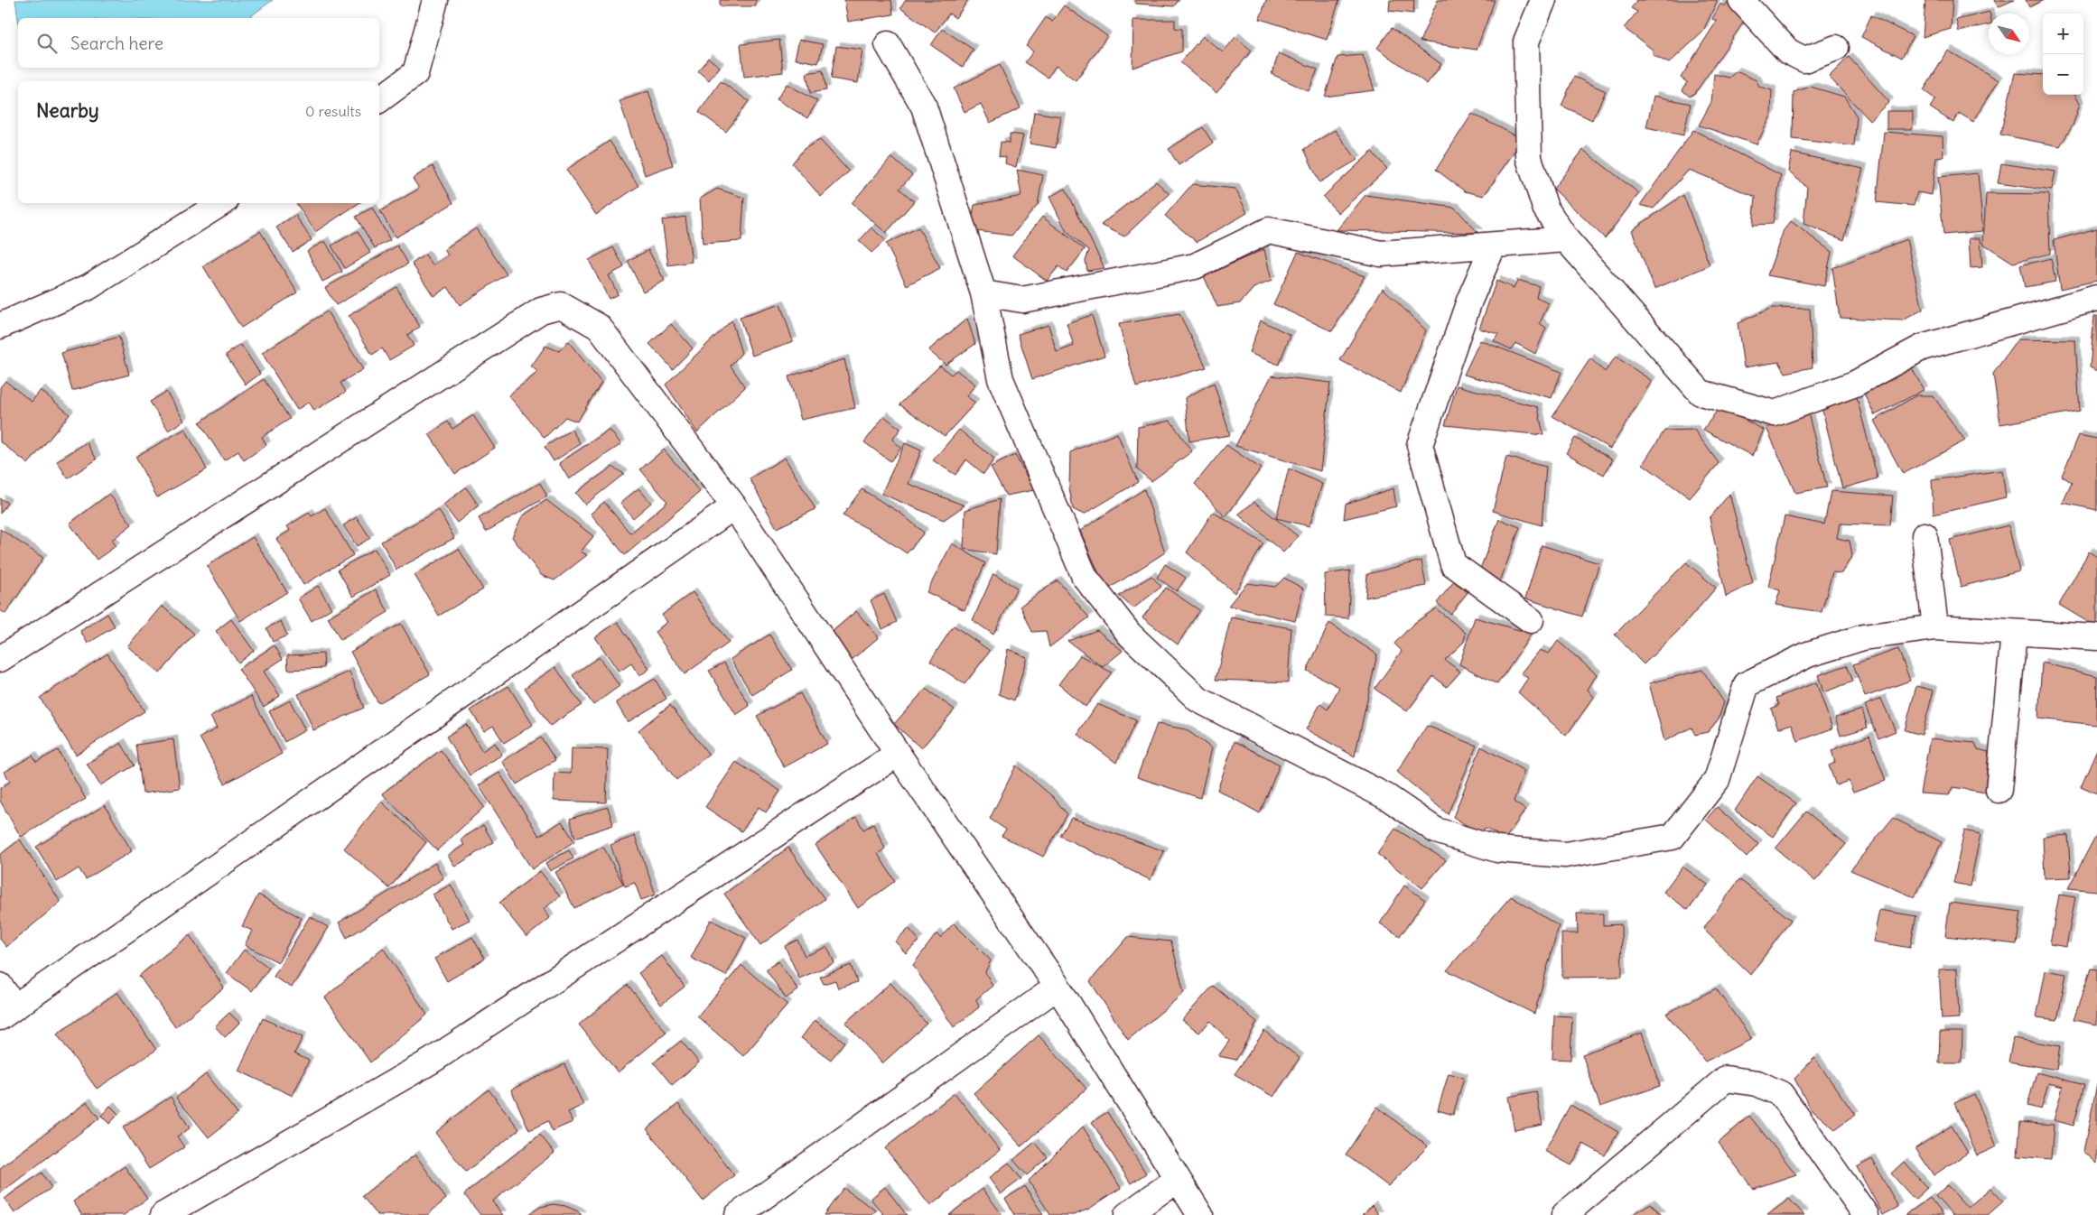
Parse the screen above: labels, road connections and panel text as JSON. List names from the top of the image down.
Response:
{
  "north": "bottom right",
  "page": {
    "map_buttons": ["+", "−"],
    "search": "Search here",
    "heading": ["Nearby", "0 results"]
  }
}
